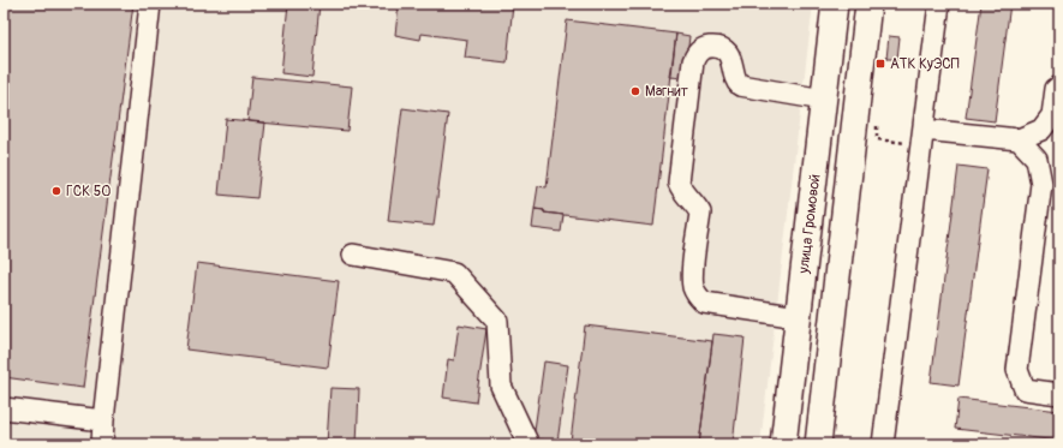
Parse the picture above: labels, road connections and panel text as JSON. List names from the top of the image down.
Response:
{
  "streets": {
    "main road": ["улица Громовой"]
  },
  "places": {
    "transit": ["АТК КуЭСП"],
    "other": ["Магнит", "ГСК 50"]
  }
}
